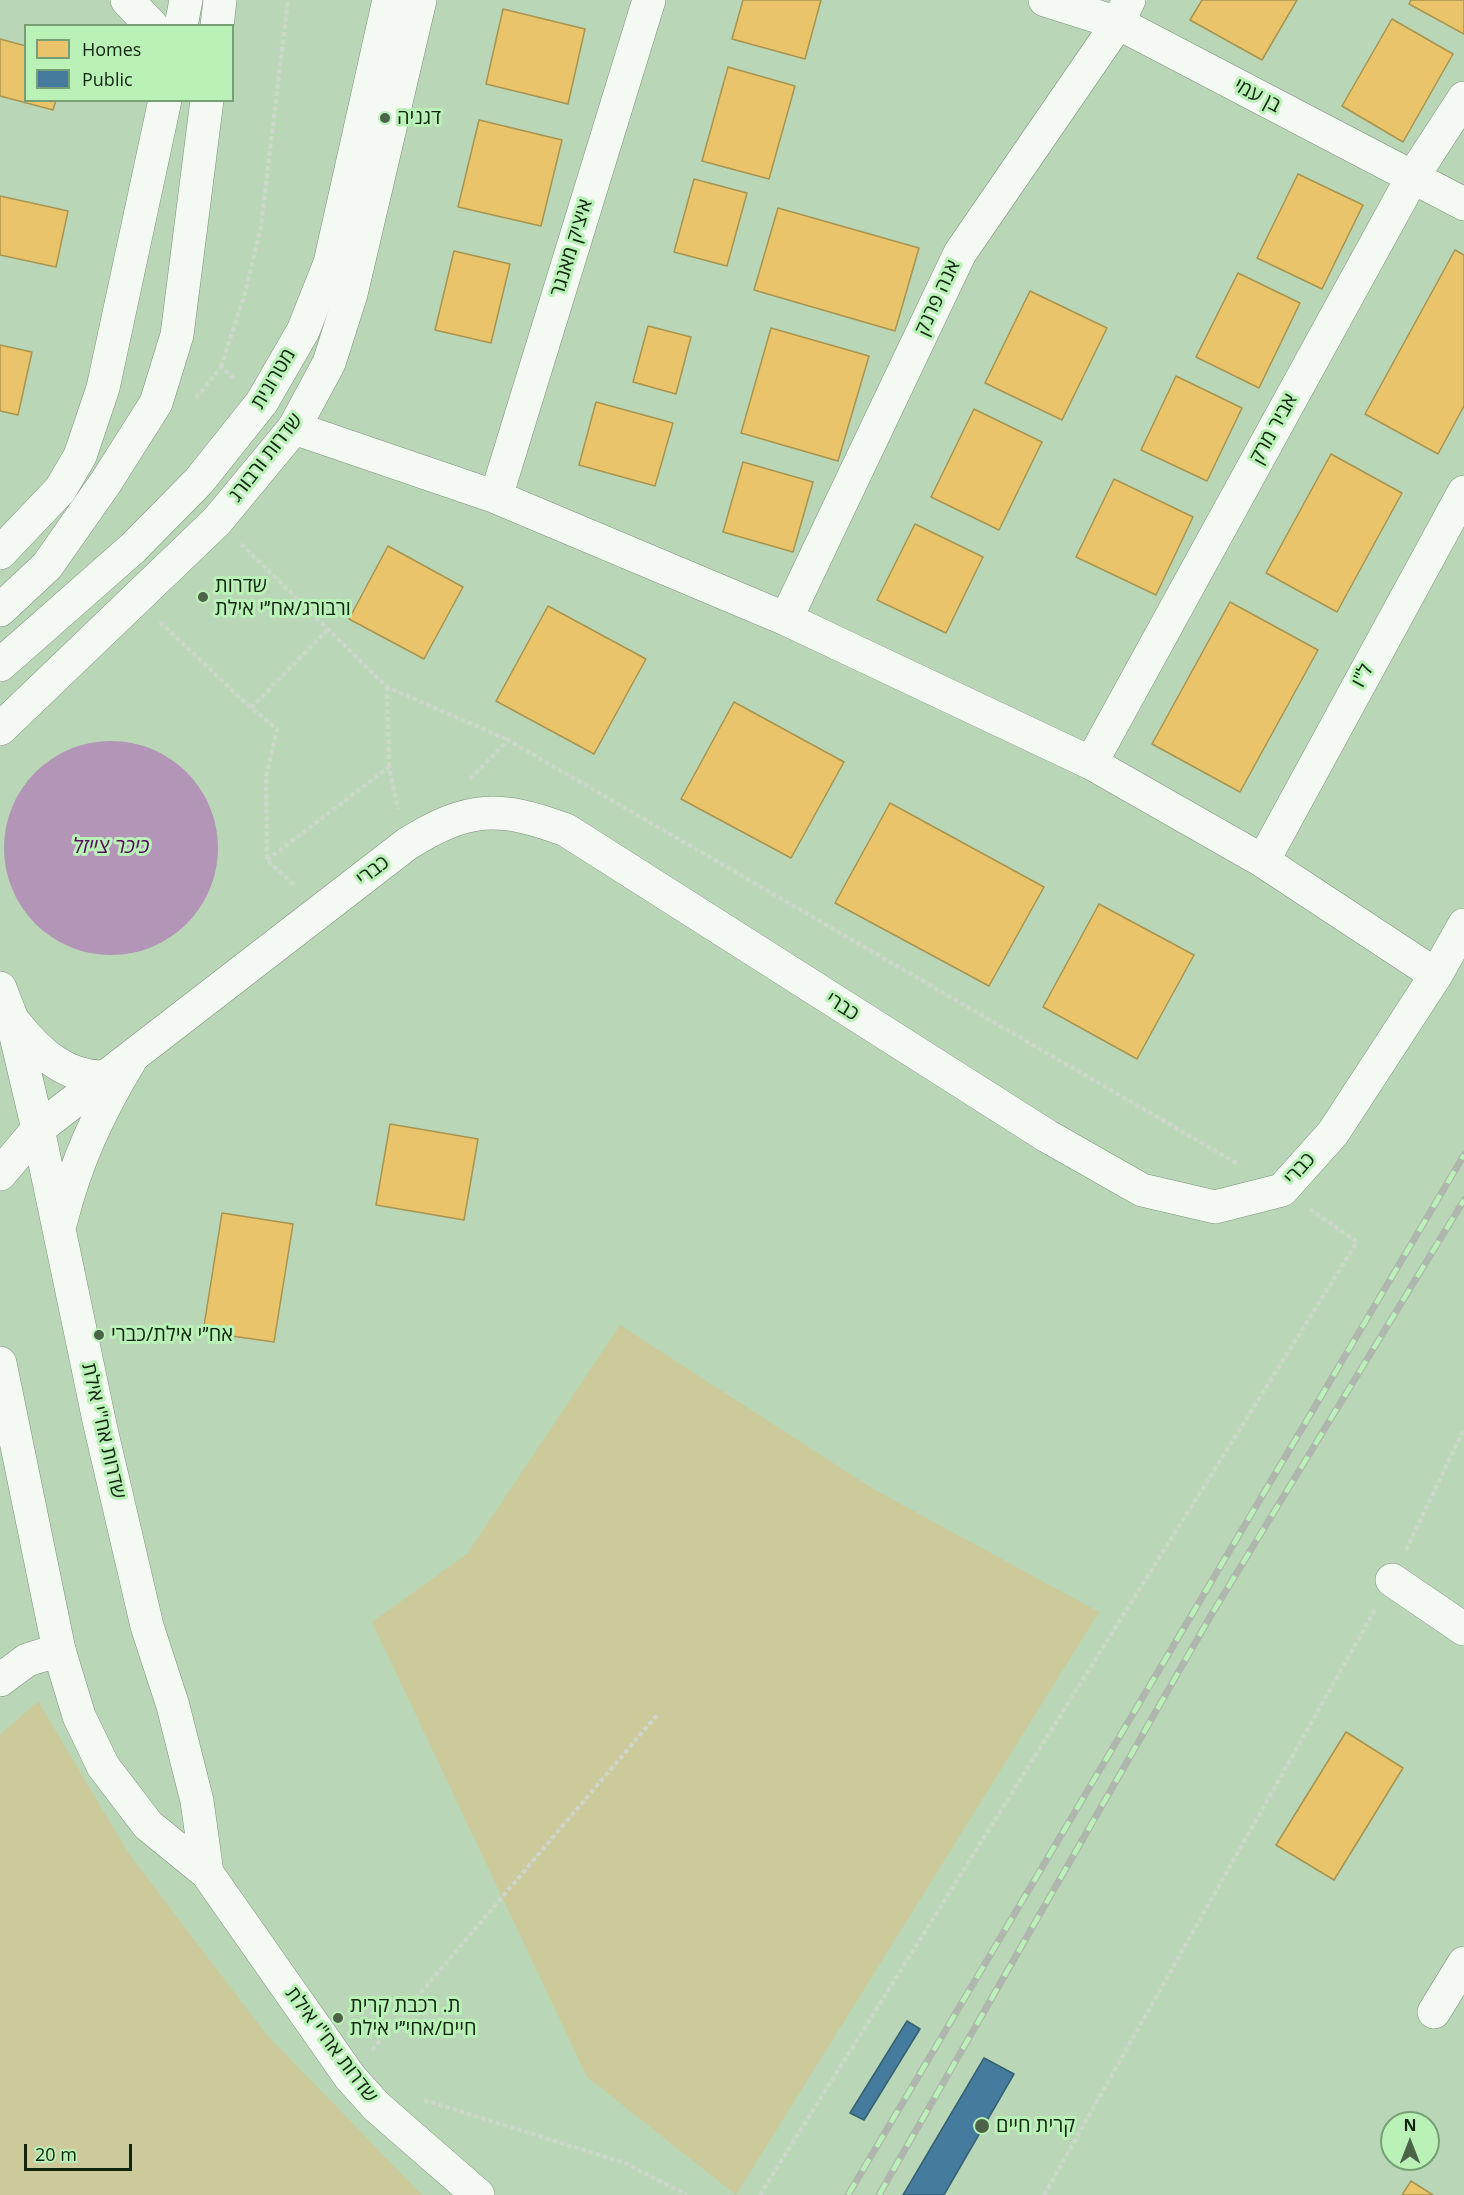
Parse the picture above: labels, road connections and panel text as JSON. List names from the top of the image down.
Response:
{
  "streets": {
    "street": [
      "בן עמי",
      "איציק מאנגר",
      "אנה פרנק",
      "מטרונית",
      "אביר מרק",
      "שדרות ורבורג",
      "ל\"ו",
      "כברי",
      "שדרות אח\"י אילת"
    ]
  },
  "crossings": [
    ["בן עמי", "אנה פרנק"],
    ["בן עמי", "אביר מרק"],
    ["כברי", "שדרות אח\"י אילת"]
  ],
  "water": ["כיכר צייזל"],
  "places": [
    "דגניה",
    "שדרות ורבורג/אח״י אילת",
    "אח״י אילת/כברי",
    "ת. רכבת קרית חיים/אחי״י אילת",
    "קרית חיים"
  ],
  "legend": ["Homes", "Public"],
  "scale_bar": "20 m",
  "north": "top"
}
